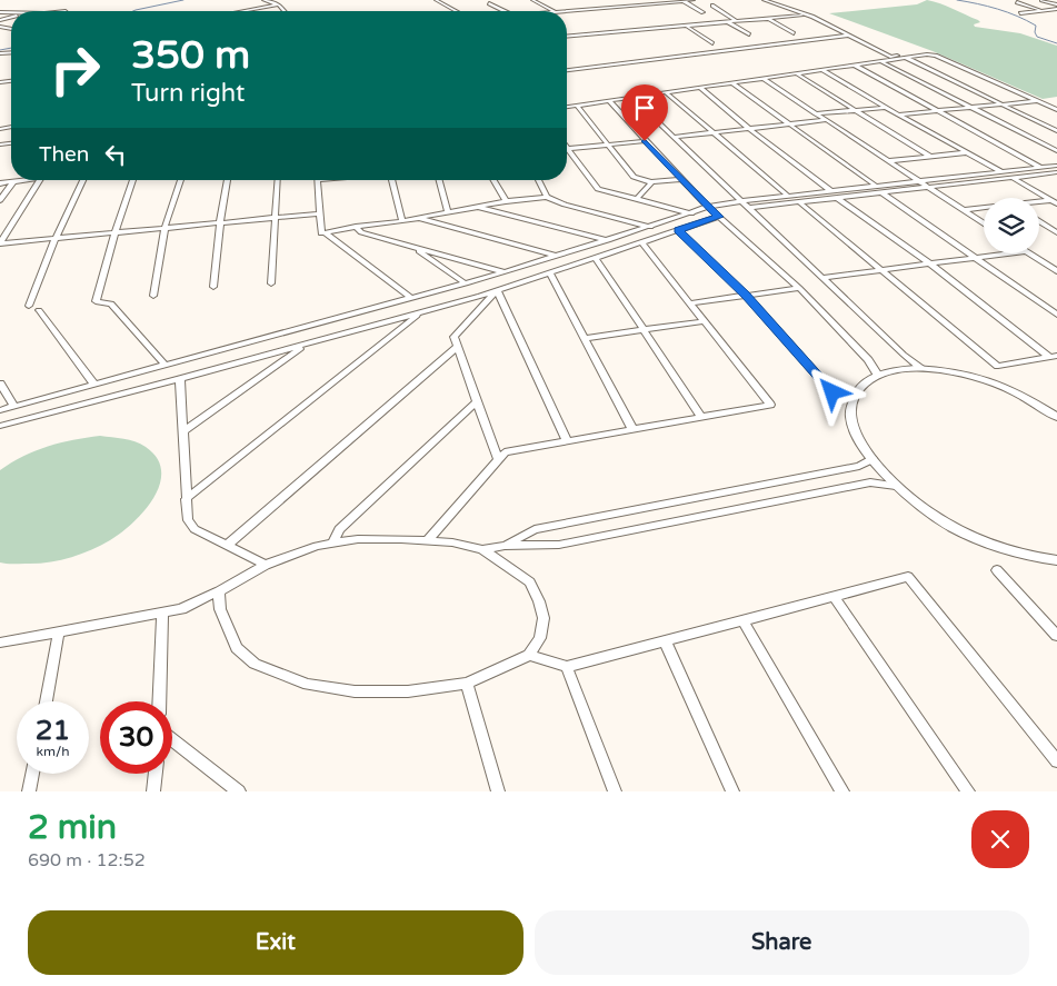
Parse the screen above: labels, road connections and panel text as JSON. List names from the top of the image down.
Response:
{
  "page": {
    "turn": ["350 m", "Turn right"],
    "then": "Then",
    "speed": "21 km/h",
    "limit": "30",
    "heading": ["2 min", "690 m · 12:52"],
    "buttons": ["Exit", "Share"]
  }
}
